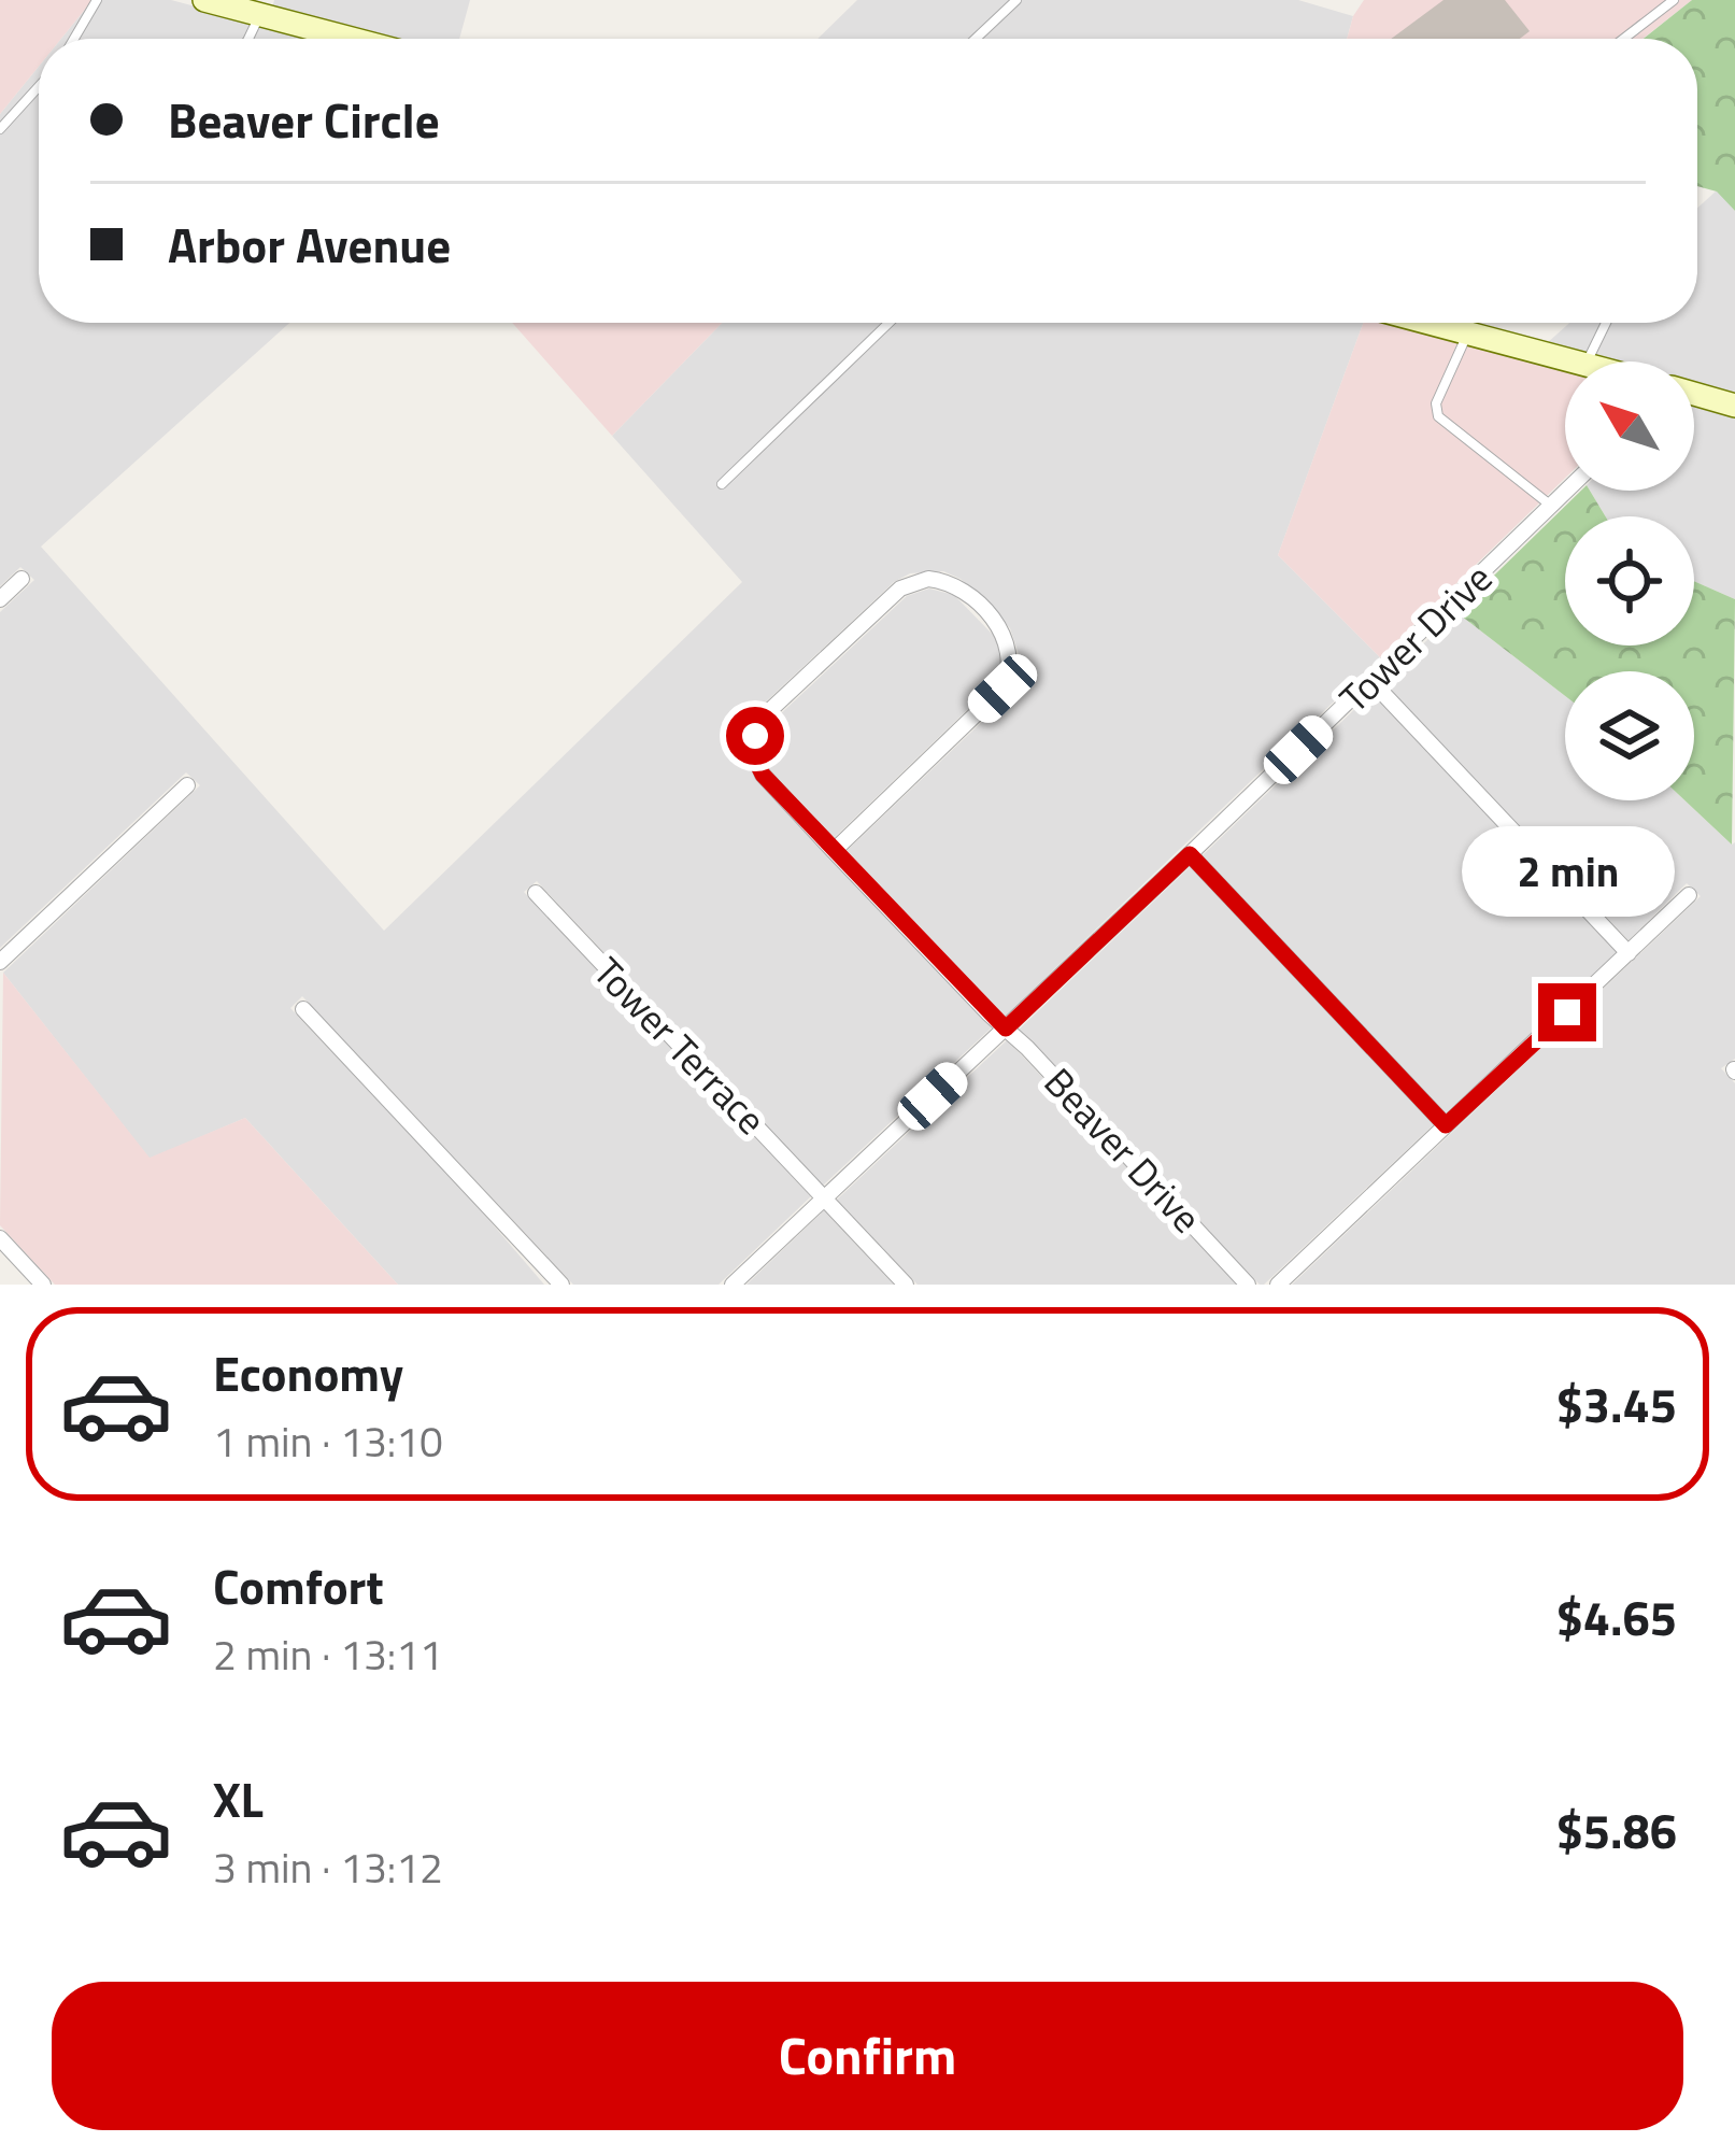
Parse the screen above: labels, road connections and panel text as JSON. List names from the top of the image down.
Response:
{
  "streets": {
    "street": ["Tower Drive", "Tower Terrace", "Beaver Drive"]
  },
  "crossings": [
    ["Tower Drive", "Tower Terrace"],
    ["Tower Drive", "Beaver Drive"]
  ],
  "north": "top left",
  "page": {
    "banner": ["Beaver Circle", "Arbor Avenue"],
    "bubble": "2 min",
    "list": [
      {
        "name": "Economy",
        "note": "1 min · 13:10",
        "value": "$3.45"
      },
      {
        "name": "Comfort",
        "note": "2 min · 13:11",
        "value": "$4.65"
      },
      {
        "name": "XL",
        "note": "3 min · 13:12",
        "value": "$5.86"
      }
    ],
    "buttons": "Confirm"
  }
}
